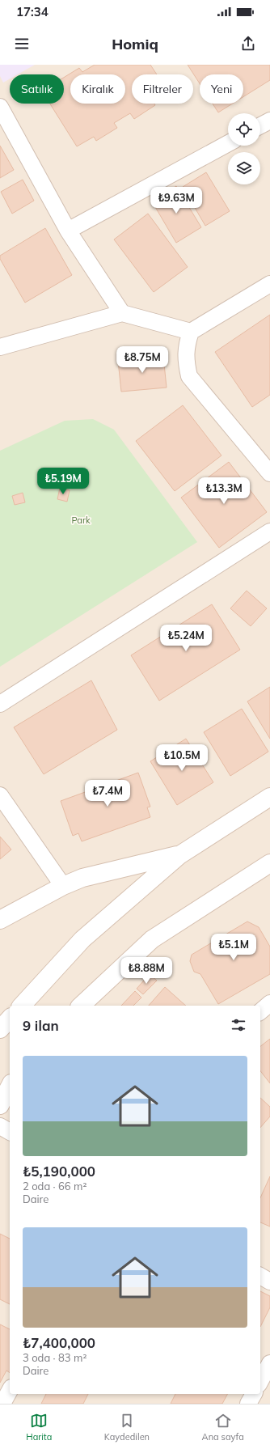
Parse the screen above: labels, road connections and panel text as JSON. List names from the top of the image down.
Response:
{
  "parks": ["Park"],
  "page": {
    "status": "17:34",
    "header": "Homiq",
    "chip": [
      "Satılık",
      "Kiralık",
      "Filtreler",
      "Yeni"
    ],
    "price": [
      "₺9.63M",
      "₺8.75M",
      "₺5.19M",
      "₺13.3M",
      "₺5.24M",
      "₺10.5M",
      "₺7.4M",
      "₺5.1M",
      "₺8.88M"
    ],
    "heading": "9 ilan",
    "list": [
      {
        "name": "₺5,190,000",
        "note": "2 oda · 66 m² · Daire"
      },
      {
        "name": "₺7,400,000",
        "note": "3 oda · 83 m² · Daire"
      }
    ],
    "tabs": ["Harita", "Kaydedilen", "Ana sayfa"]
  }
}
